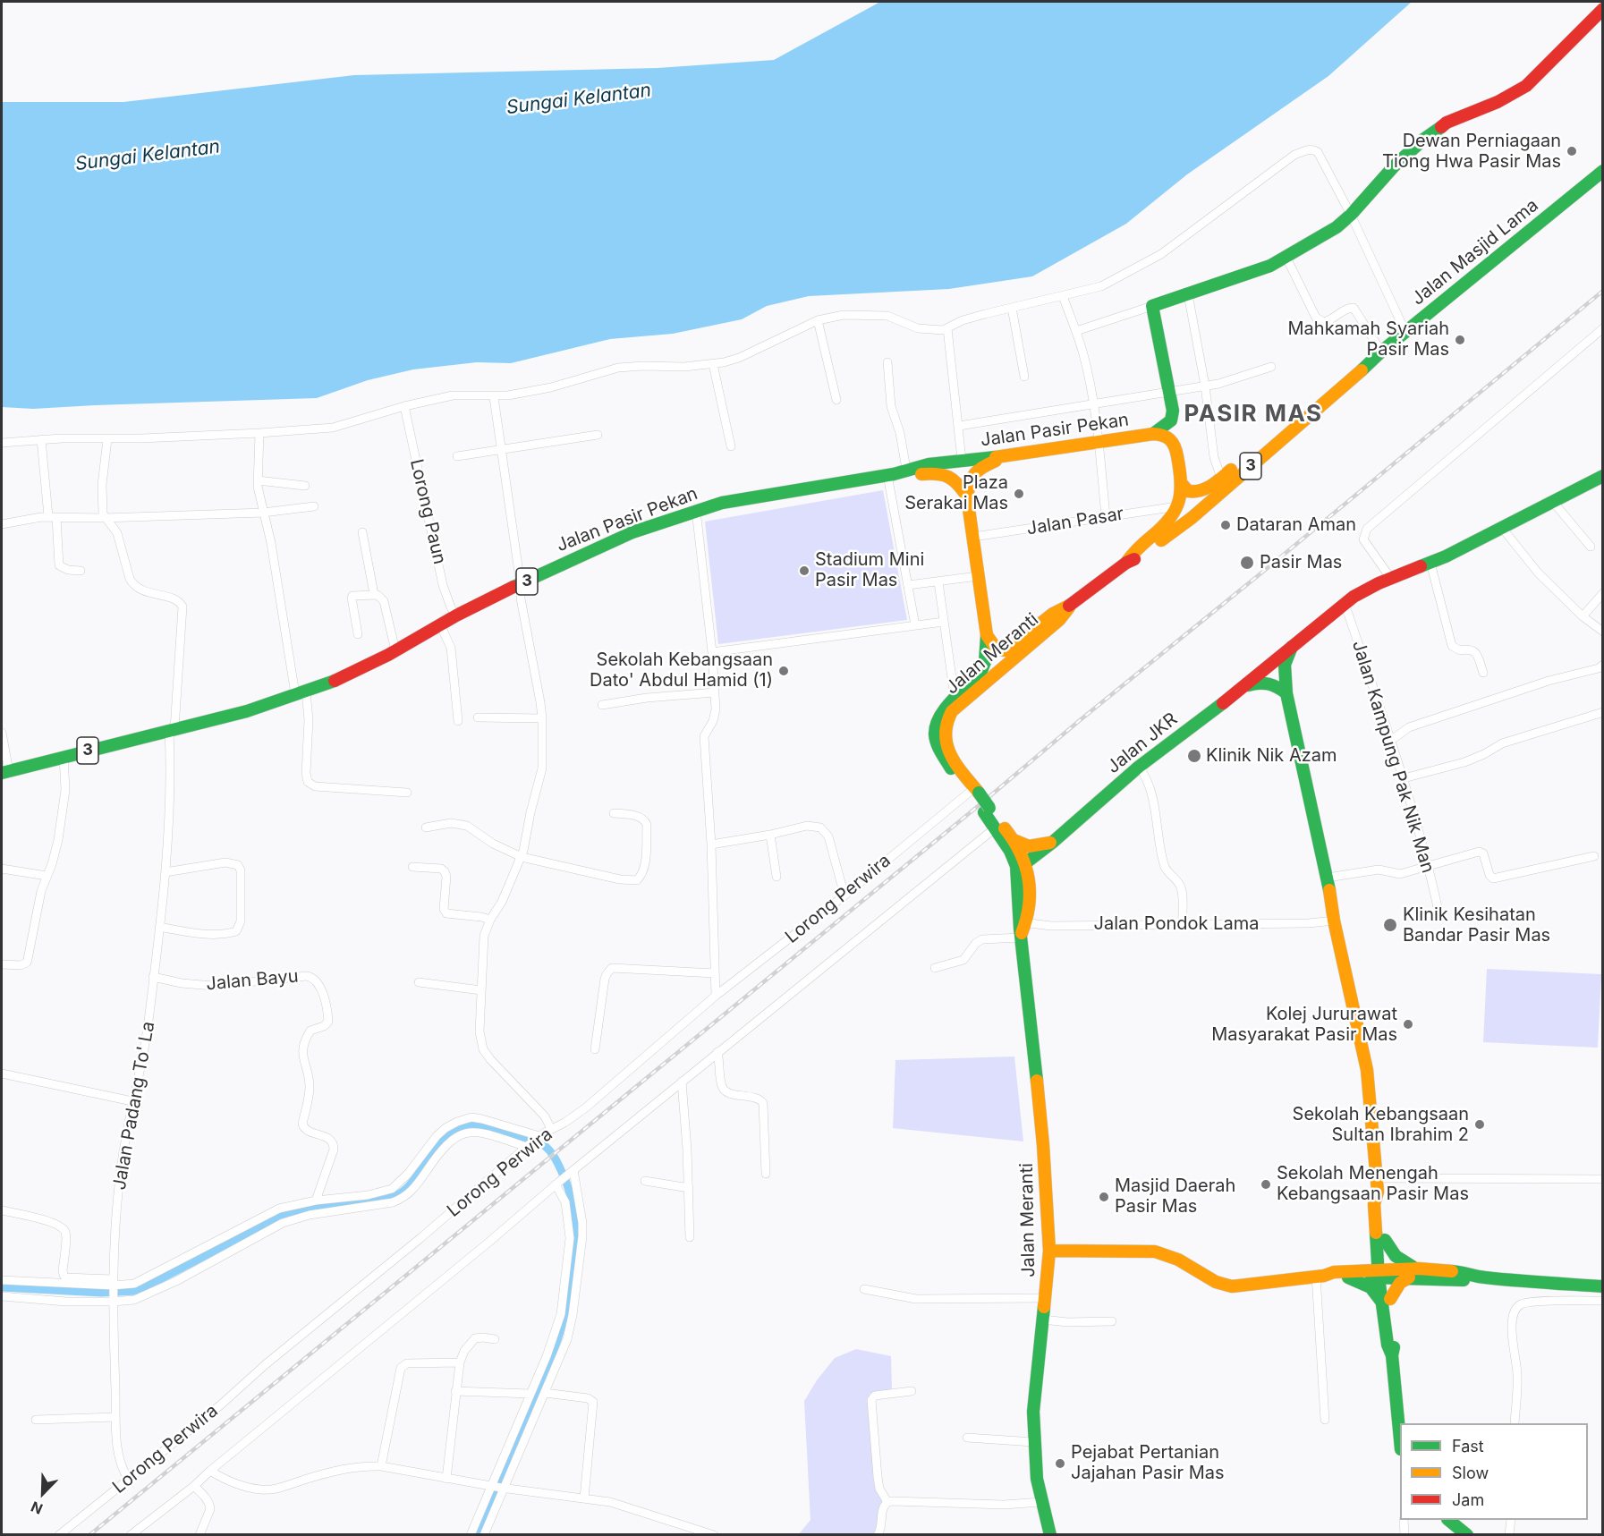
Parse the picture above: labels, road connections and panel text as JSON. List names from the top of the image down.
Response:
{
  "streets": {
    "main road": [
      "Jalan Masjid Lama",
      "Jalan Pasir Pekan",
      "3",
      "Jalan Meranti",
      "Jalan JKR"
    ],
    "street": [
      "Lorong Paun",
      "Jalan Pasar",
      "Jalan Kampung Pak Nik Man",
      "Lorong Perwira",
      "Jalan Pondok Lama",
      "Jalan Bayu",
      "Jalan Padang To' La"
    ]
  },
  "crossings": [
    ["Jalan Masjid Lama", "3"],
    ["Jalan Masjid Lama", "Jalan Pasar"],
    ["Jalan Masjid Lama", "Jalan Meranti"],
    ["Jalan Pasir Pekan", "3"],
    ["Jalan Pasir Pekan", "Lorong Paun"],
    ["Jalan Pasir Pekan", "Jalan Padang To' La"],
    ["3", "Jalan Pasar"],
    ["3", "Jalan Meranti"],
    ["3", "Jalan Padang To' La"],
    ["Jalan JKR", "Jalan Kampung Pak Nik Man"],
    ["Lorong Perwira", "Jalan Padang To' La"],
    ["Jalan Bayu", "Jalan Padang To' La"]
  ],
  "districts": ["PASIR MAS"],
  "water": ["Sungai Kelantan"],
  "places": [
    "Dewan Perniagaan Tiong Hwa Pasir Mas",
    "Mahkamah Syariah Pasir Mas",
    "Plaza Serakai Mas",
    "Dataran Aman",
    "Pasir Mas",
    "Stadium Mini Pasir Mas",
    "Sekolah Kebangsaan Dato' Abdul Hamid (1)",
    "Klinik Nik Azam",
    "Klinik Kesihatan Bandar Pasir Mas",
    "Kolej Jururawat Masyarakat Pasir Mas",
    "Sekolah Kebangsaan Sultan Ibrahim 2",
    "Sekolah Menengah Kebangsaan Pasir Mas",
    "Masjid Daerah Pasir Mas",
    "Pejabat Pertanian Jajahan Pasir Mas"
  ],
  "legend": ["Fast", "Slow", "Jam"],
  "north": "bottom left"
}
